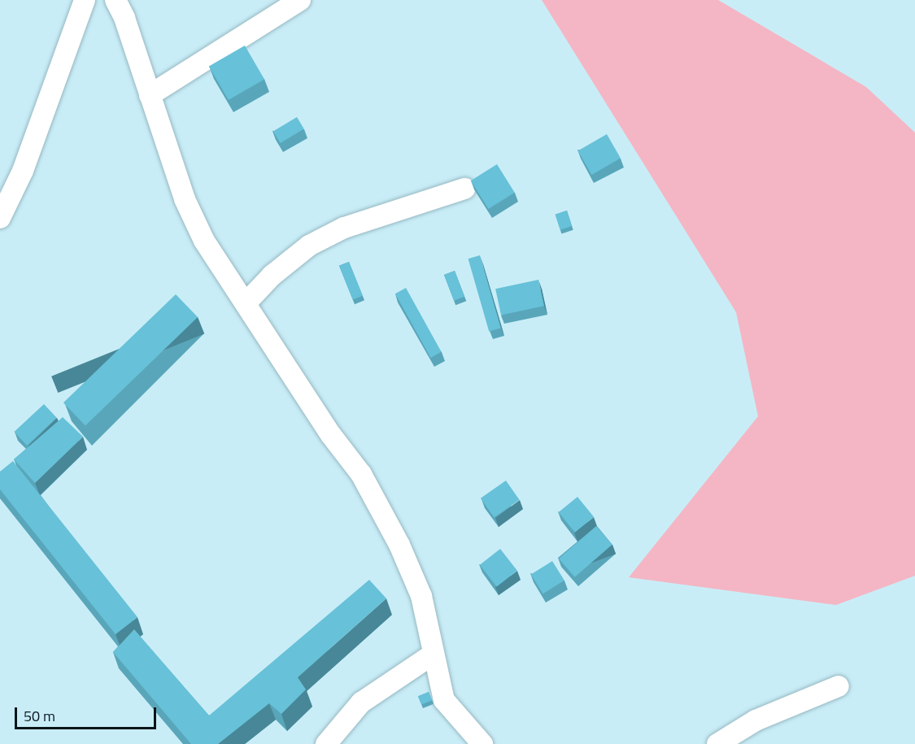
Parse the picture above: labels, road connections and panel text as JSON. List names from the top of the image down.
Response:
{
  "scale_bar": "50 m"
}
